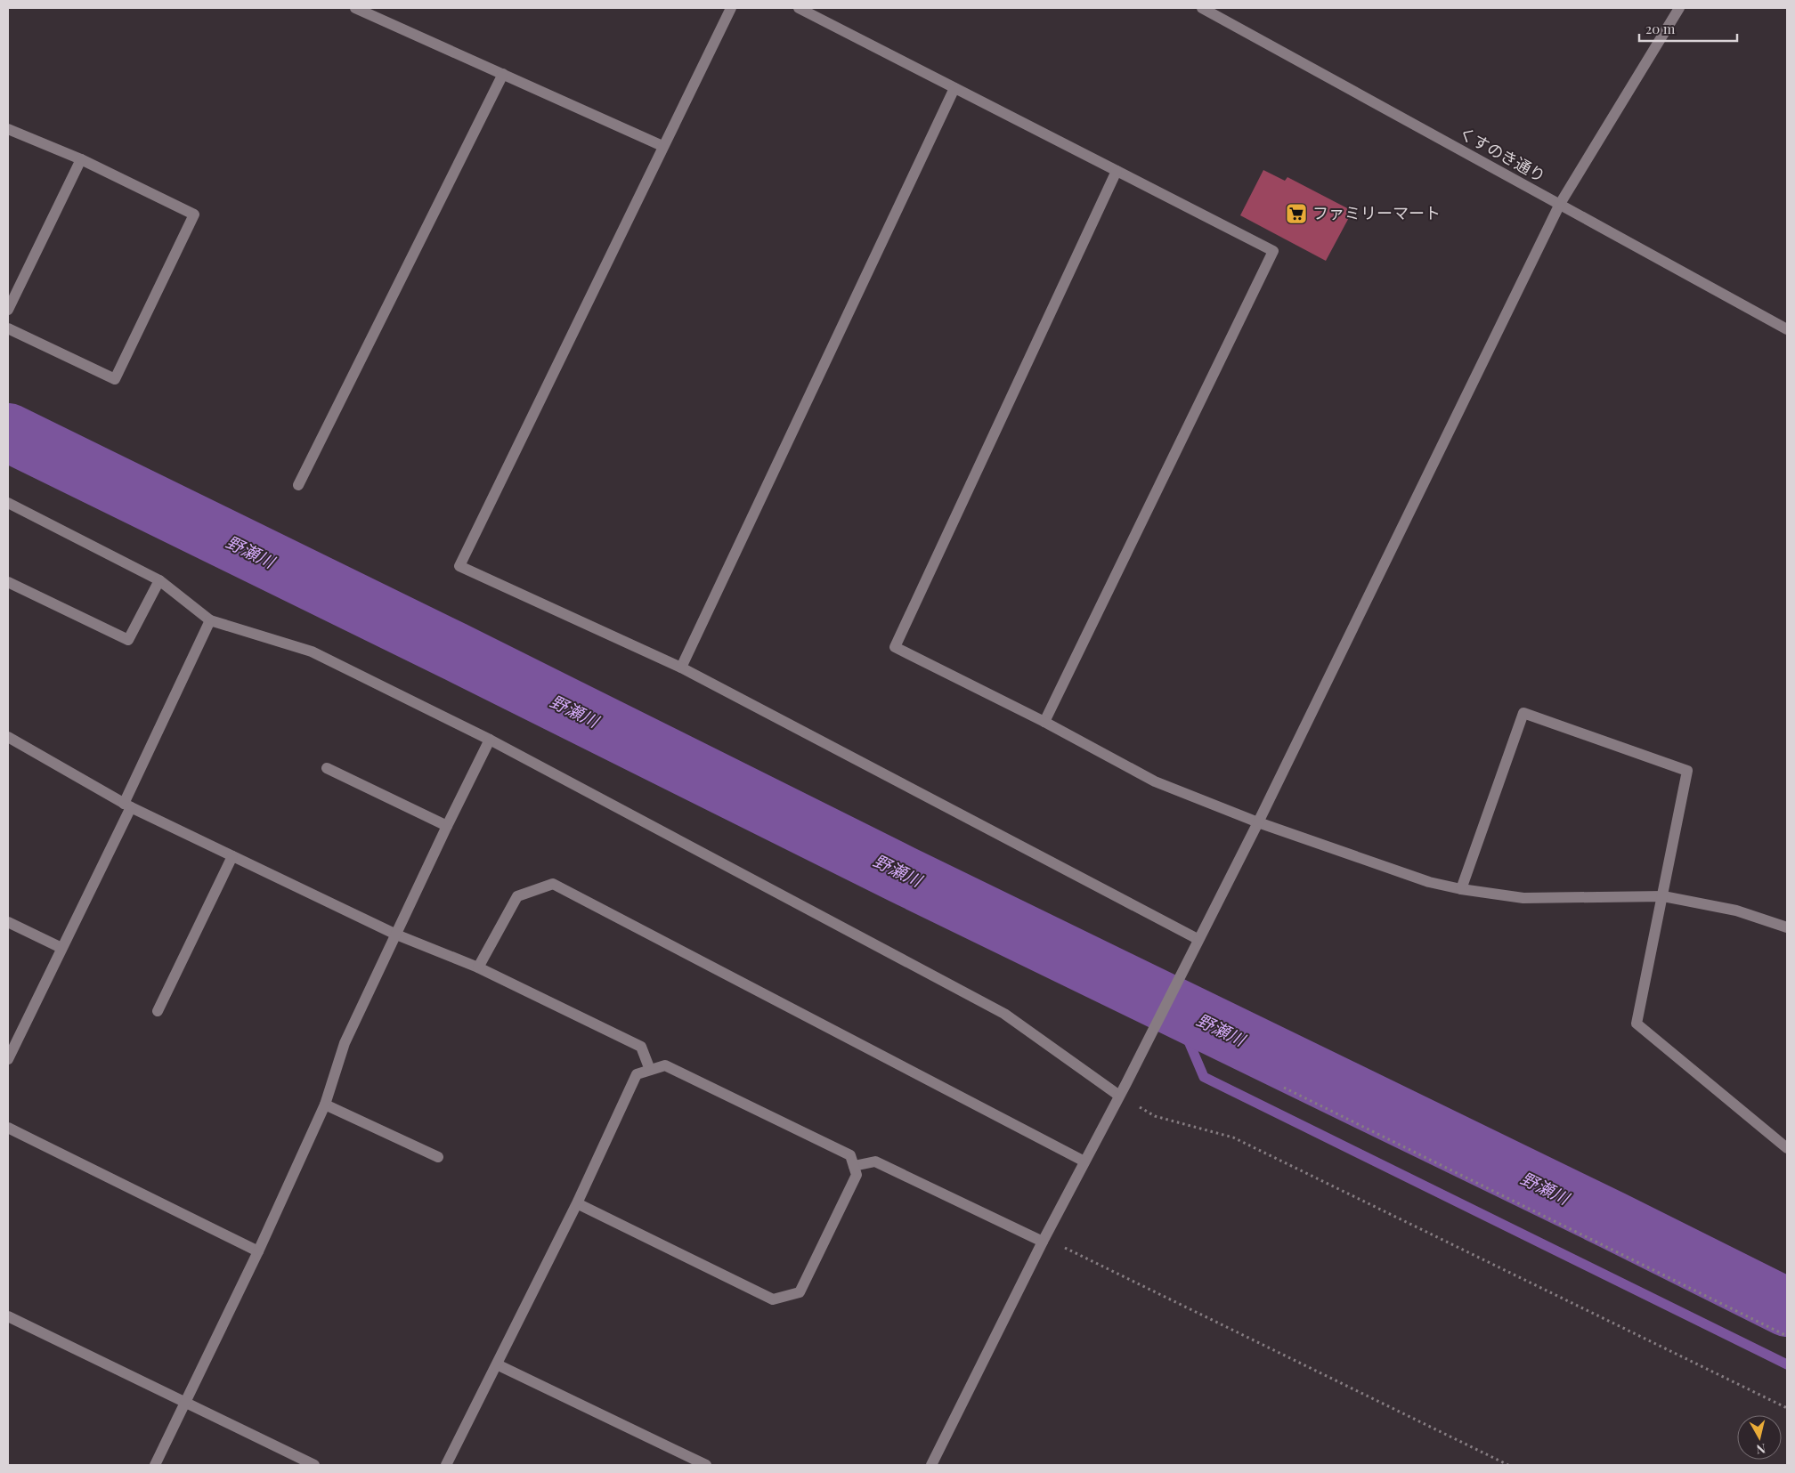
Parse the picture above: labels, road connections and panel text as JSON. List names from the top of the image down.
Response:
{
  "streets": {
    "street": ["くすのき通り"]
  },
  "water": ["野瀬川"],
  "places": {
    "supermarket": ["ファミリーマート"]
  },
  "scale_bar": "20 m",
  "north": "bottom"
}
